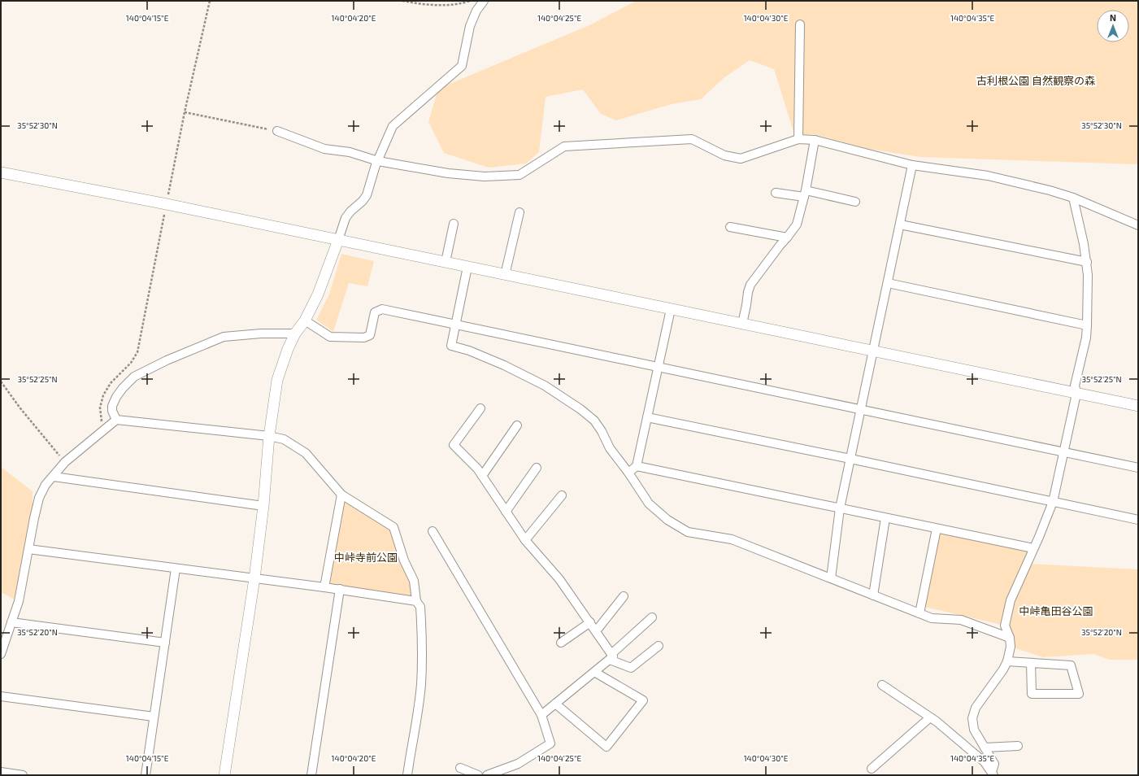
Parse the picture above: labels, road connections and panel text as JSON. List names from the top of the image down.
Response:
{
  "parks": ["古利根公園 自然観察の森", "中峠寺前公園", "中峠亀田谷公園"],
  "north": "top",
  "coordinates": [
    "140°04'15\"E",
    "140°04'20\"E",
    "140°04'25\"E",
    "140°04'30\"E",
    "140°04'35\"E",
    "35°52'30\"N",
    "35°52'25\"N",
    "35°52'20\"N"
  ]
}
